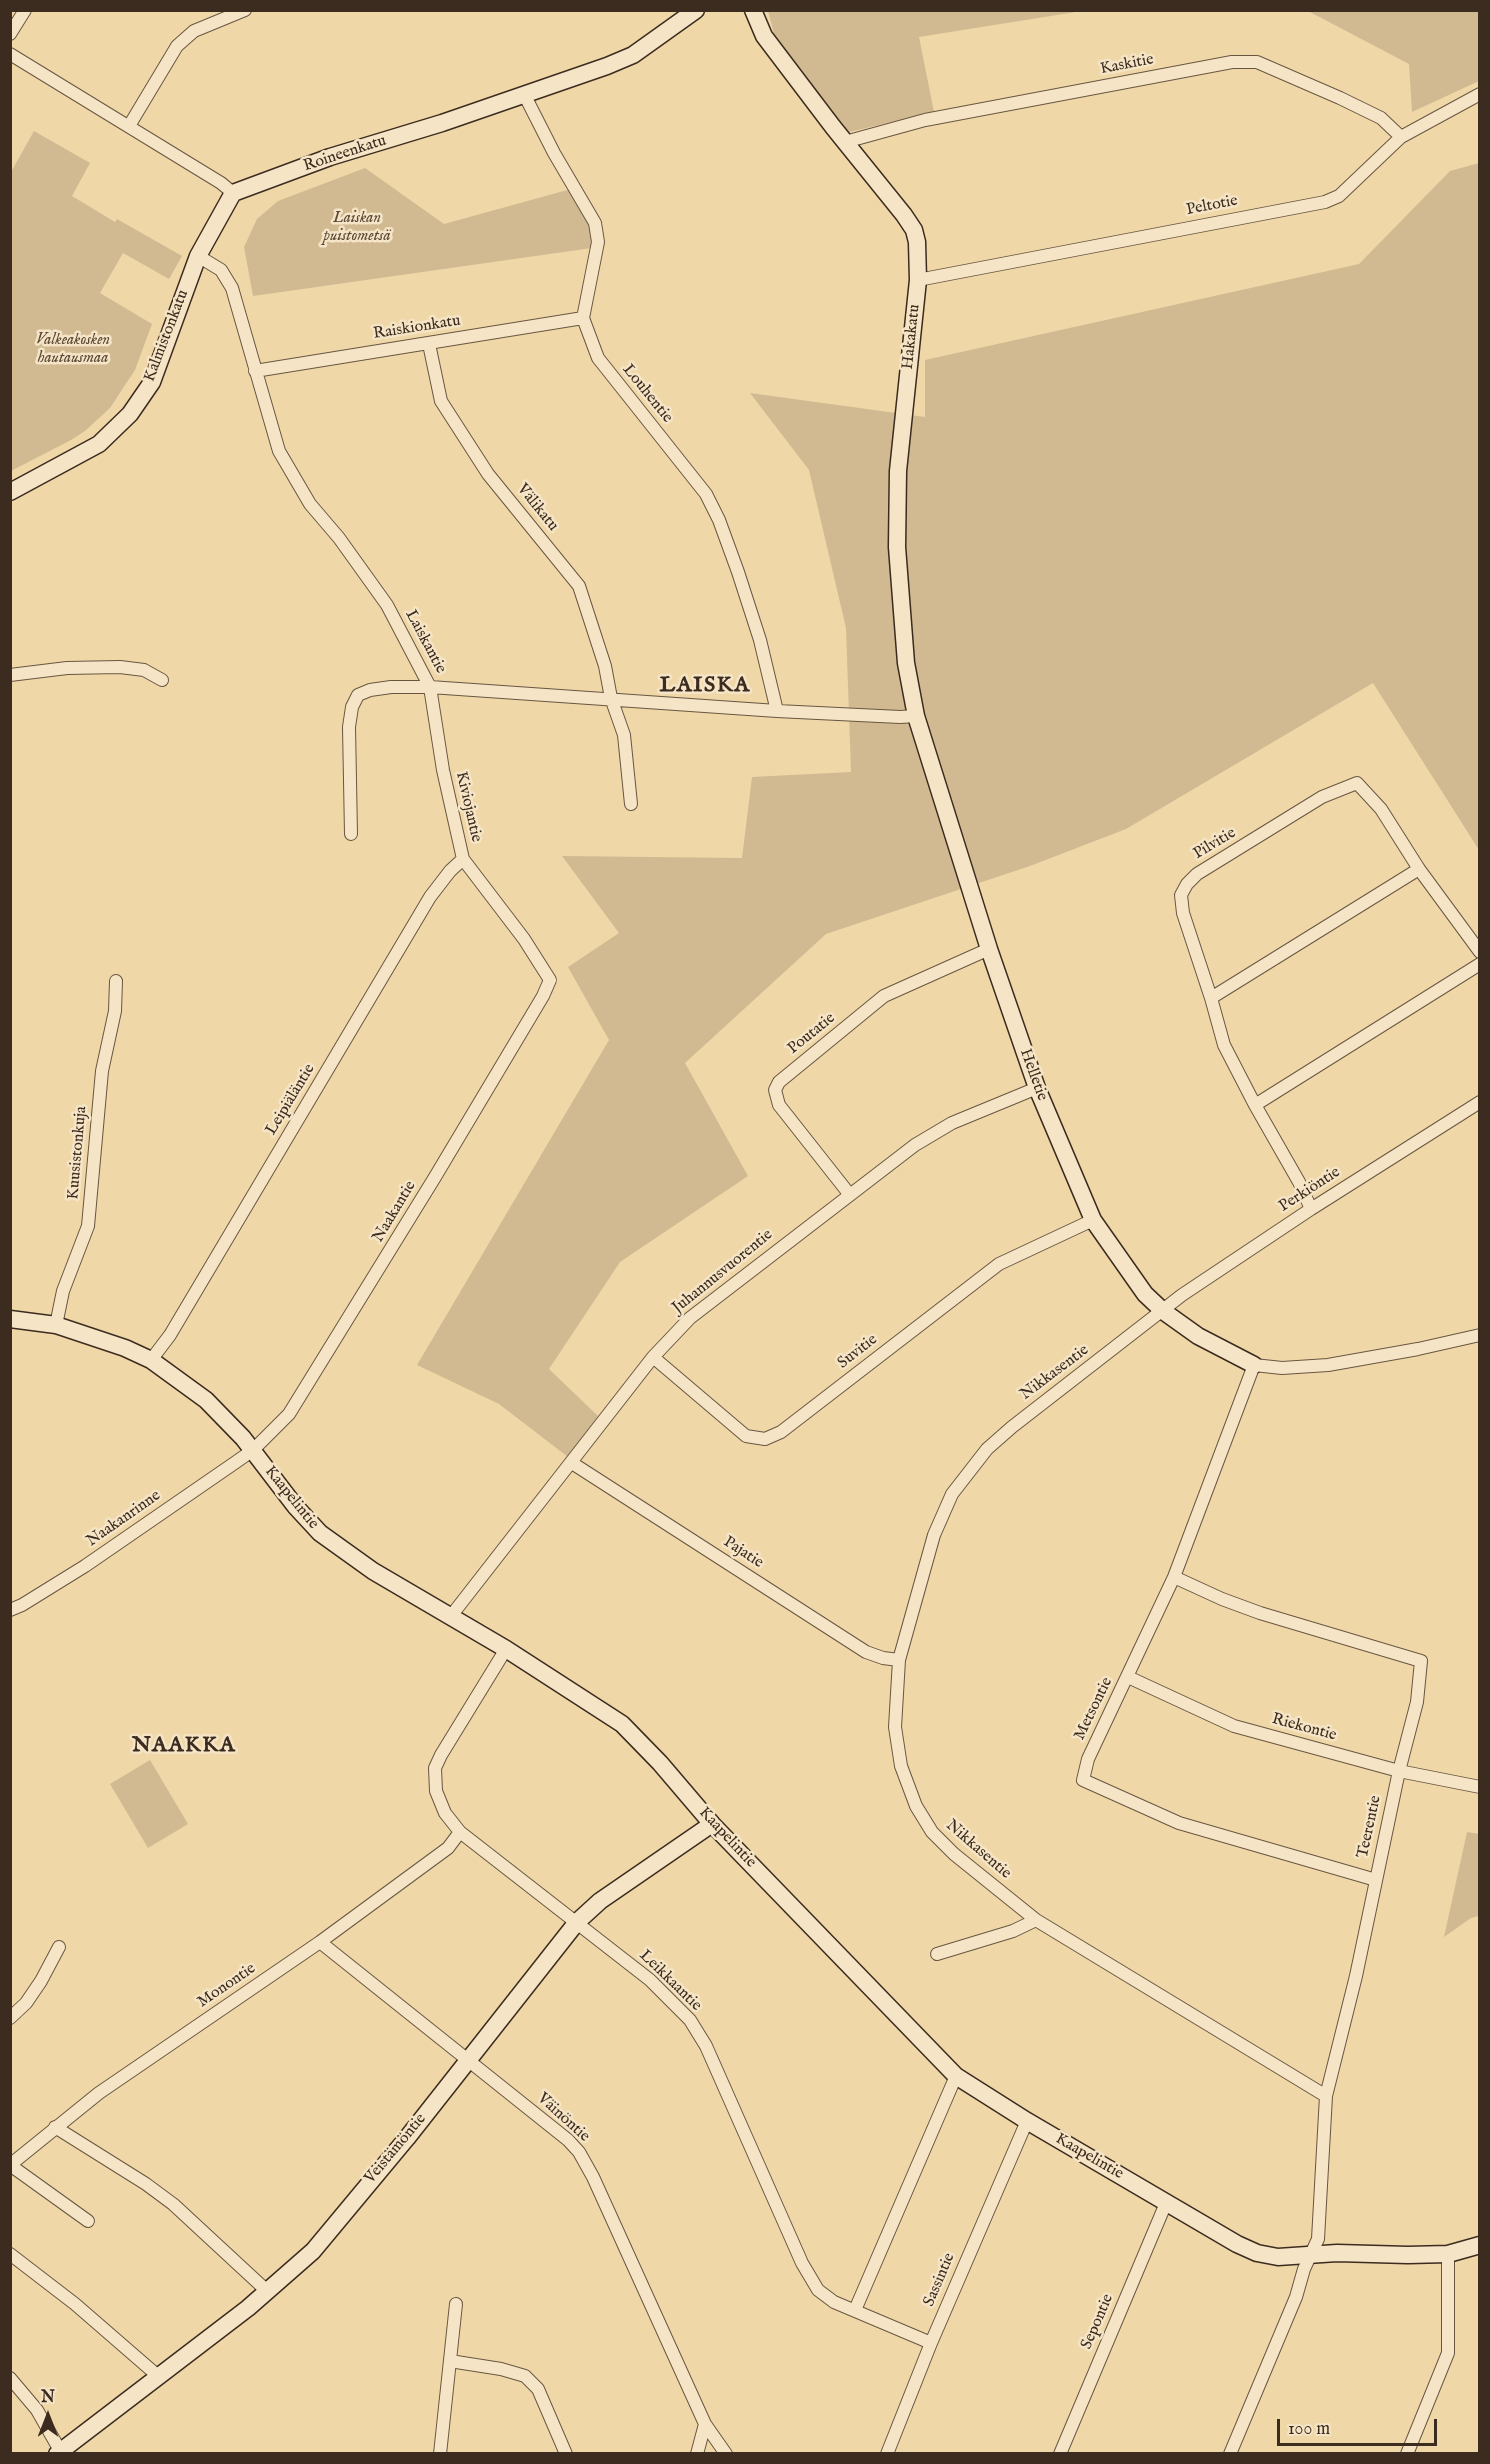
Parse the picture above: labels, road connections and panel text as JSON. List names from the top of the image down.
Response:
{
  "streets": {
    "street": [
      "Kaskitie",
      "Roineenkatu",
      "Peltotie",
      "Raiskionkatu",
      "Kalmistonkatu",
      "Hakakatu",
      "Louhentie",
      "Välikatu",
      "Laiskantie",
      "Kiviojantie",
      "Pilvitie",
      "Poutatie",
      "Helletie",
      "Leipiäläntie",
      "Kuusistonkuja",
      "Perkiöntie",
      "Naakantie",
      "Juhannusvuorentie",
      "Suvitie",
      "Nikkasentie",
      "Kaapelintie",
      "Naakanrinne",
      "Pajatie",
      "Metsontie",
      "Riekontie",
      "Teerentie",
      "Leikkaantie",
      "Monontie",
      "Väinöntie",
      "Veistämöntie",
      "Sassintie",
      "Sepontie"
    ]
  },
  "crossings": [
    ["Kaskitie", "Peltotie"],
    ["Kaskitie", "Hakakatu"],
    ["Roineenkatu", "Kalmistonkatu"],
    ["Peltotie", "Hakakatu"],
    ["Raiskionkatu", "Louhentie"],
    ["Raiskionkatu", "Välikatu"],
    ["Raiskionkatu", "Laiskantie"],
    ["Kalmistonkatu", "Laiskantie"],
    ["Hakakatu", "Laiskantie"],
    ["Hakakatu", "Helletie"],
    ["Louhentie", "Laiskantie"],
    ["Välikatu", "Laiskantie"],
    ["Laiskantie", "Kiviojantie"],
    ["Laiskantie", "Helletie"],
    ["Kiviojantie", "Leipiäläntie"],
    ["Kiviojantie", "Naakantie"],
    ["Pilvitie", "Perkiöntie"],
    ["Poutatie", "Helletie"],
    ["Poutatie", "Juhannusvuorentie"],
    ["Helletie", "Perkiöntie"],
    ["Helletie", "Juhannusvuorentie"],
    ["Helletie", "Suvitie"],
    ["Helletie", "Nikkasentie"],
    ["Helletie", "Metsontie"],
    ["Leipiäläntie", "Kaapelintie"],
    ["Kuusistonkuja", "Kaapelintie"],
    ["Perkiöntie", "Nikkasentie"],
    ["Naakantie", "Kaapelintie"],
    ["Naakantie", "Naakanrinne"],
    ["Juhannusvuorentie", "Suvitie"],
    ["Juhannusvuorentie", "Kaapelintie"],
    ["Juhannusvuorentie", "Pajatie"],
    ["Nikkasentie", "Pajatie"],
    ["Nikkasentie", "Teerentie"],
    ["Kaapelintie", "Naakanrinne"],
    ["Kaapelintie", "Teerentie"],
    ["Kaapelintie", "Leikkaantie"],
    ["Kaapelintie", "Veistämöntie"],
    ["Kaapelintie", "Sassintie"],
    ["Kaapelintie", "Sepontie"],
    ["Metsontie", "Riekontie"],
    ["Metsontie", "Teerentie"],
    ["Riekontie", "Teerentie"],
    ["Leikkaantie", "Monontie"],
    ["Leikkaantie", "Veistämöntie"],
    ["Leikkaantie", "Sassintie"],
    ["Monontie", "Väinöntie"],
    ["Väinöntie", "Veistämöntie"]
  ],
  "districts": ["LAISKA", "NAAKKA"],
  "parks": ["Laiskan puistometsä", "Valkeakosken hautausmaa"],
  "scale_bar": "100 m",
  "north": "top"
}
